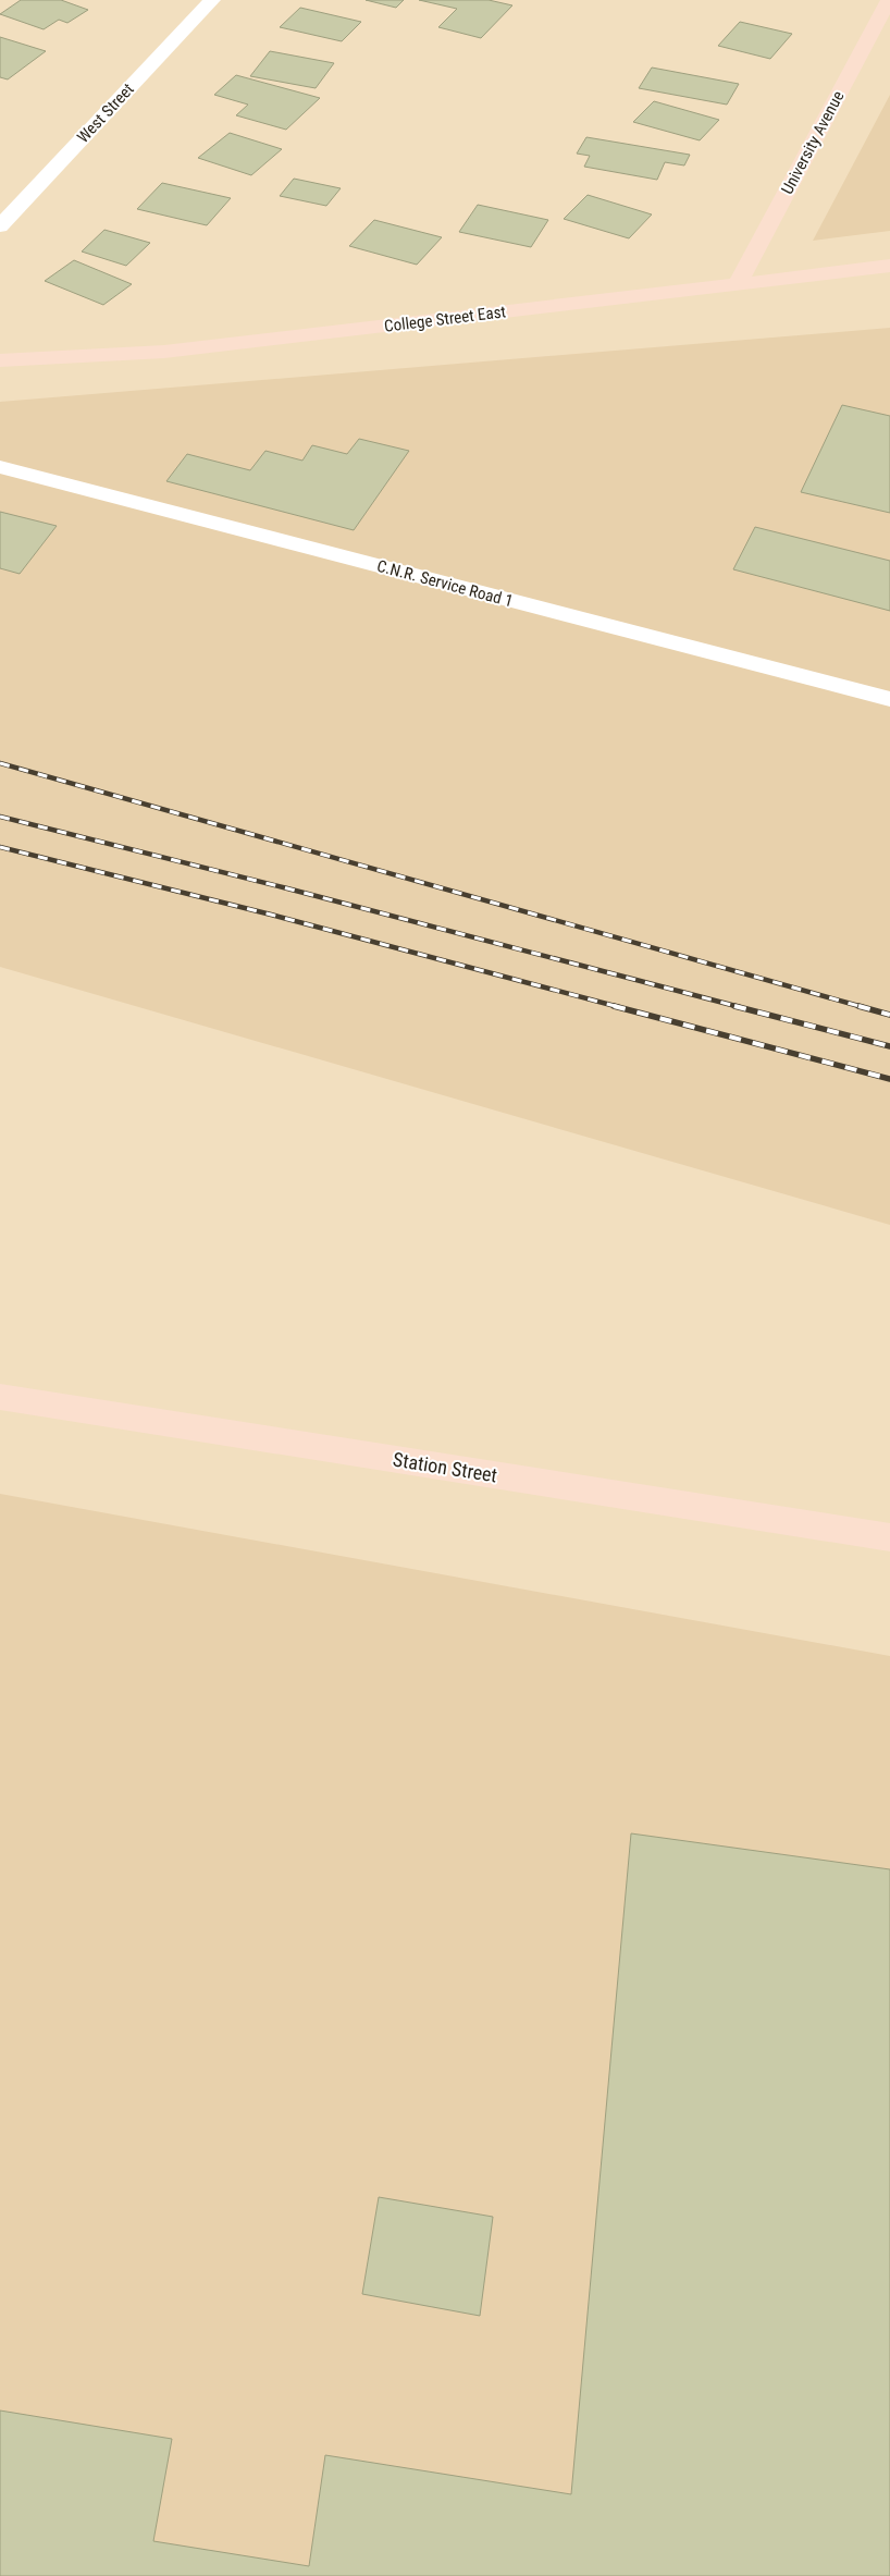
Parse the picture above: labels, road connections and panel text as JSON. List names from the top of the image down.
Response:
{
  "streets": {
    "street": [
      "West Street",
      "University Avenue",
      "College Street East",
      "C.N.R. Service Road 1",
      "Station Street"
    ]
  },
  "crossings": [
    ["University Avenue", "College Street East"]
  ]
}
